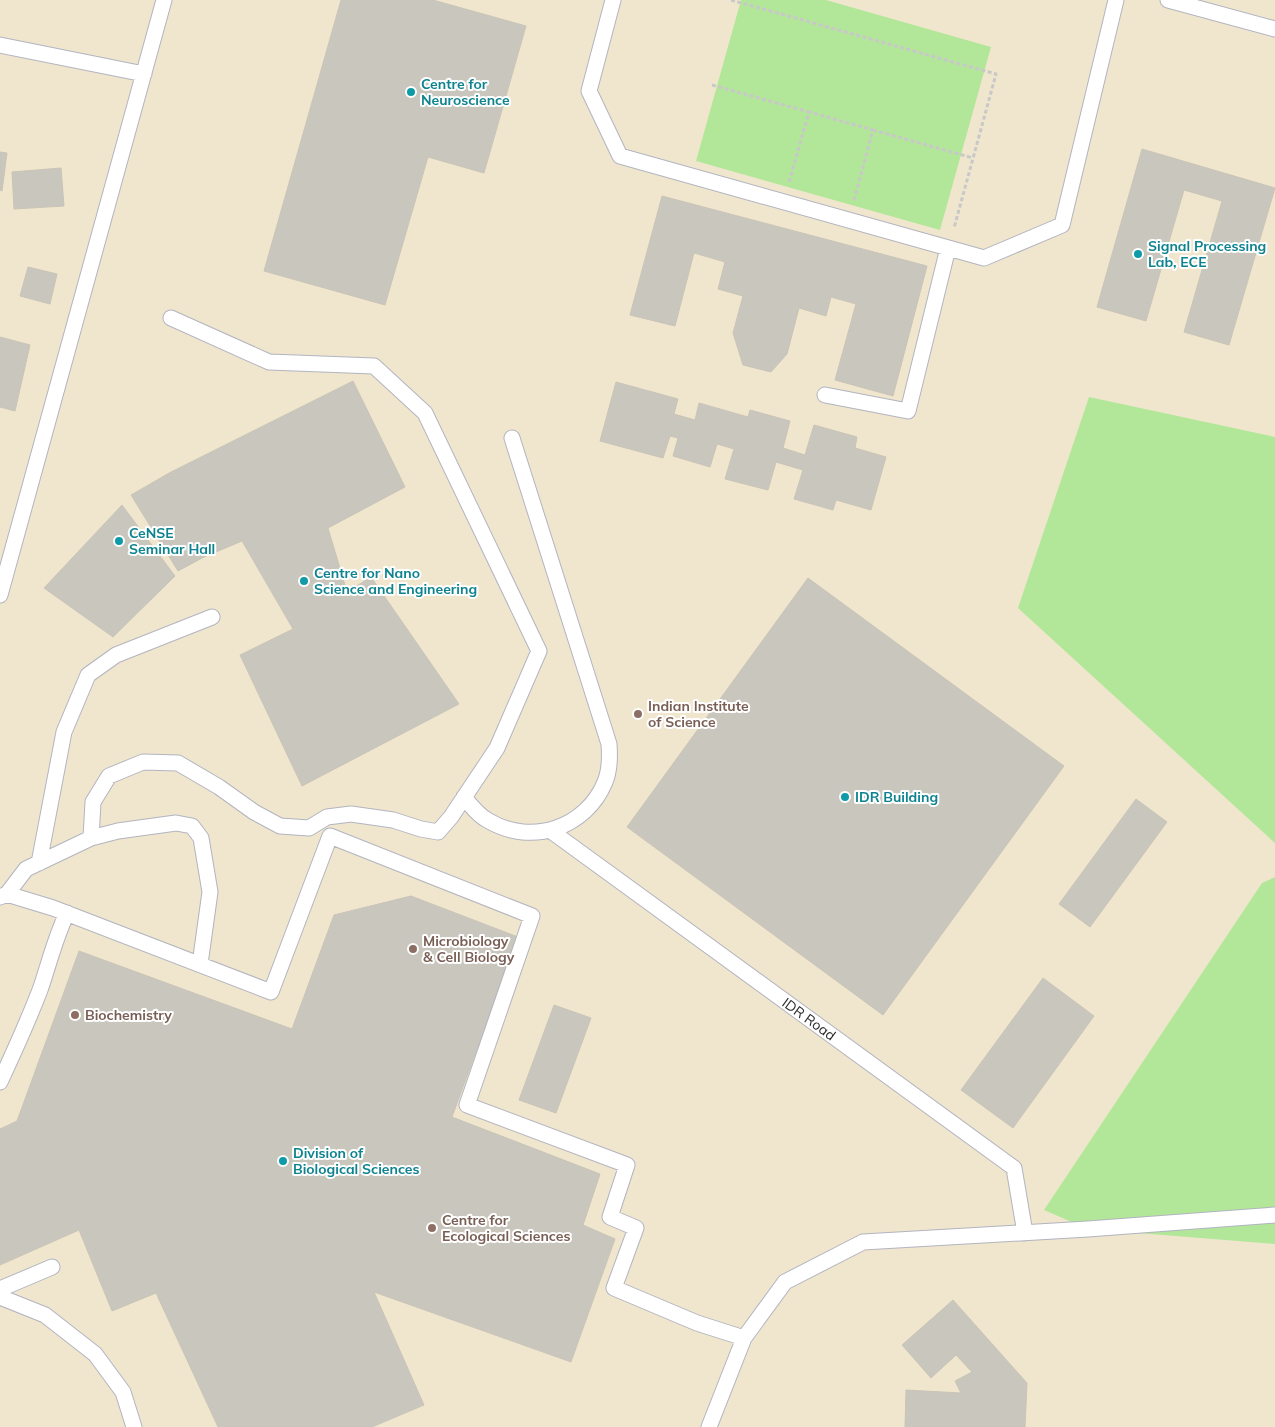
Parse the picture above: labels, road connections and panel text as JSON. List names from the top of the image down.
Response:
{
  "streets": {
    "lane": ["IDR Road"]
  },
  "places": [
    "Centre for Neuroscience",
    "Signal Processing Lab, ECE",
    "CeNSE Seminar Hall",
    "Centre for Nano Science and Engineering",
    "Indian Institute of Science",
    "IDR Building",
    "Microbiology & Cell Biology",
    "Biochemistry",
    "Division of Biological Sciences",
    "Centre for Ecological Sciences"
  ]
}
